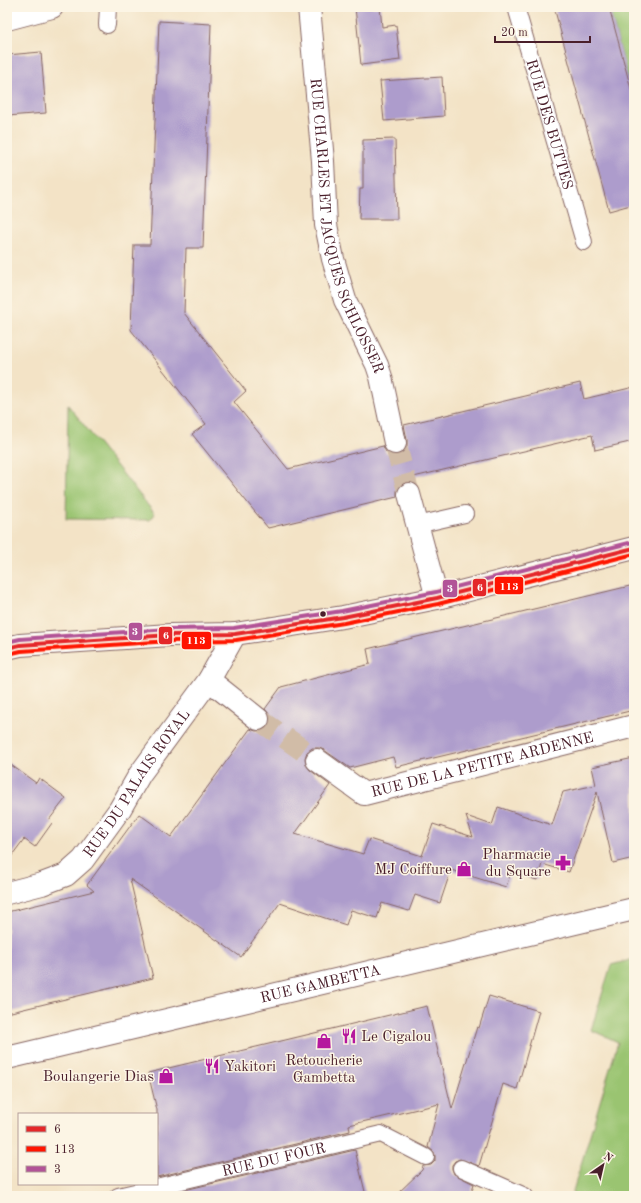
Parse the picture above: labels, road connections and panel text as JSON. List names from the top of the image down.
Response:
{
  "streets": {
    "street": [
      "RUE CHARLES ET JACQUES SCHLOSSER",
      "RUE DE LA PETITE ARDENNE",
      "RUE DU PALAIS ROYAL",
      "RUE GAMBETTA"
    ],
    "lane": ["RUE DES BUTTES", "RUE DU FOUR"]
  },
  "places": {
    "pharmacy": ["Pharmacie du Square"],
    "shop": ["MJ Coiffure", "Retoucherie Gambetta", "Boulangerie Dias"],
    "restaurant": ["Le Cigalou", "Yakitori"]
  },
  "lines": ["transit line 3", "transit line 6", "transit line 113"],
  "legend": ["6", "113", "3"],
  "scale_bar": "20 m",
  "north": "top right"
}
